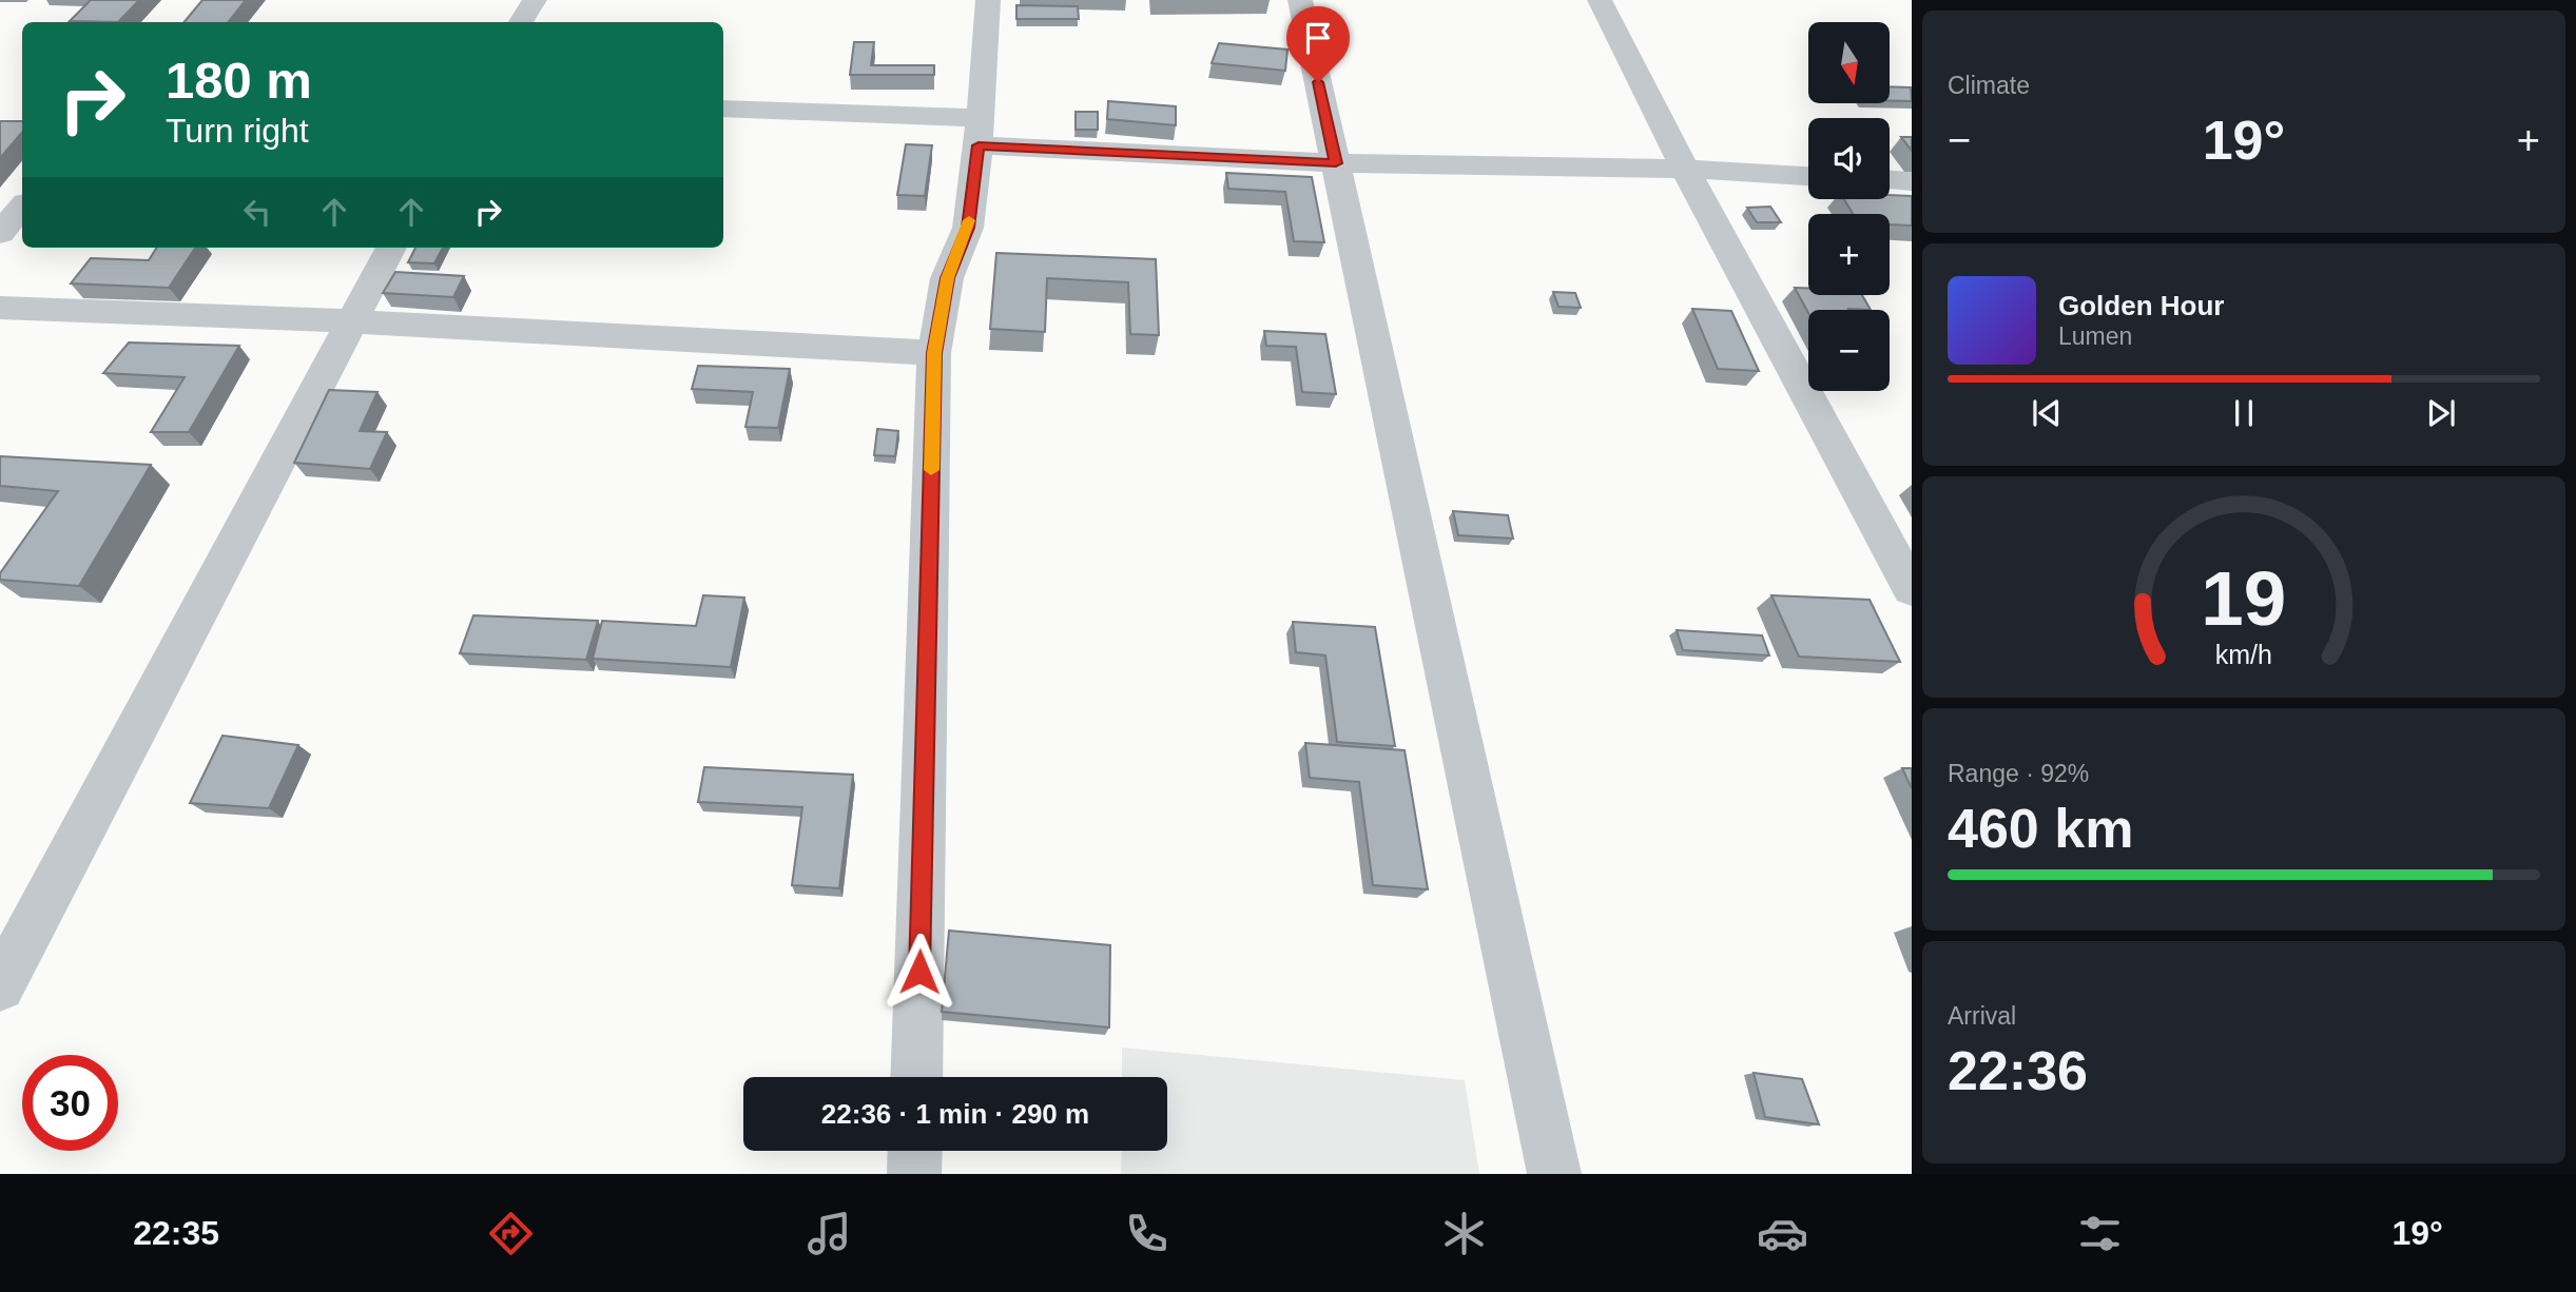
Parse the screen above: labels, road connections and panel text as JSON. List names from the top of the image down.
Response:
{
  "north": "bottom",
  "page": {
    "tile": [
      "Climate",
      ["Range · 92%", "460 km"],
      ["Arrival", "22:36"]
    ],
    "map_buttons": ["+", "−"],
    "turn": ["180 m", "Turn right"],
    "heat": ["−", "19°", "+"],
    "song": ["Golden Hour", "Lumen"],
    "limit": "30",
    "trip": "22:36 · 1 min · 290 m",
    "tabs": ["22:35", "19°"],
    "gauge": ["19", "km/h"]
  }
}
